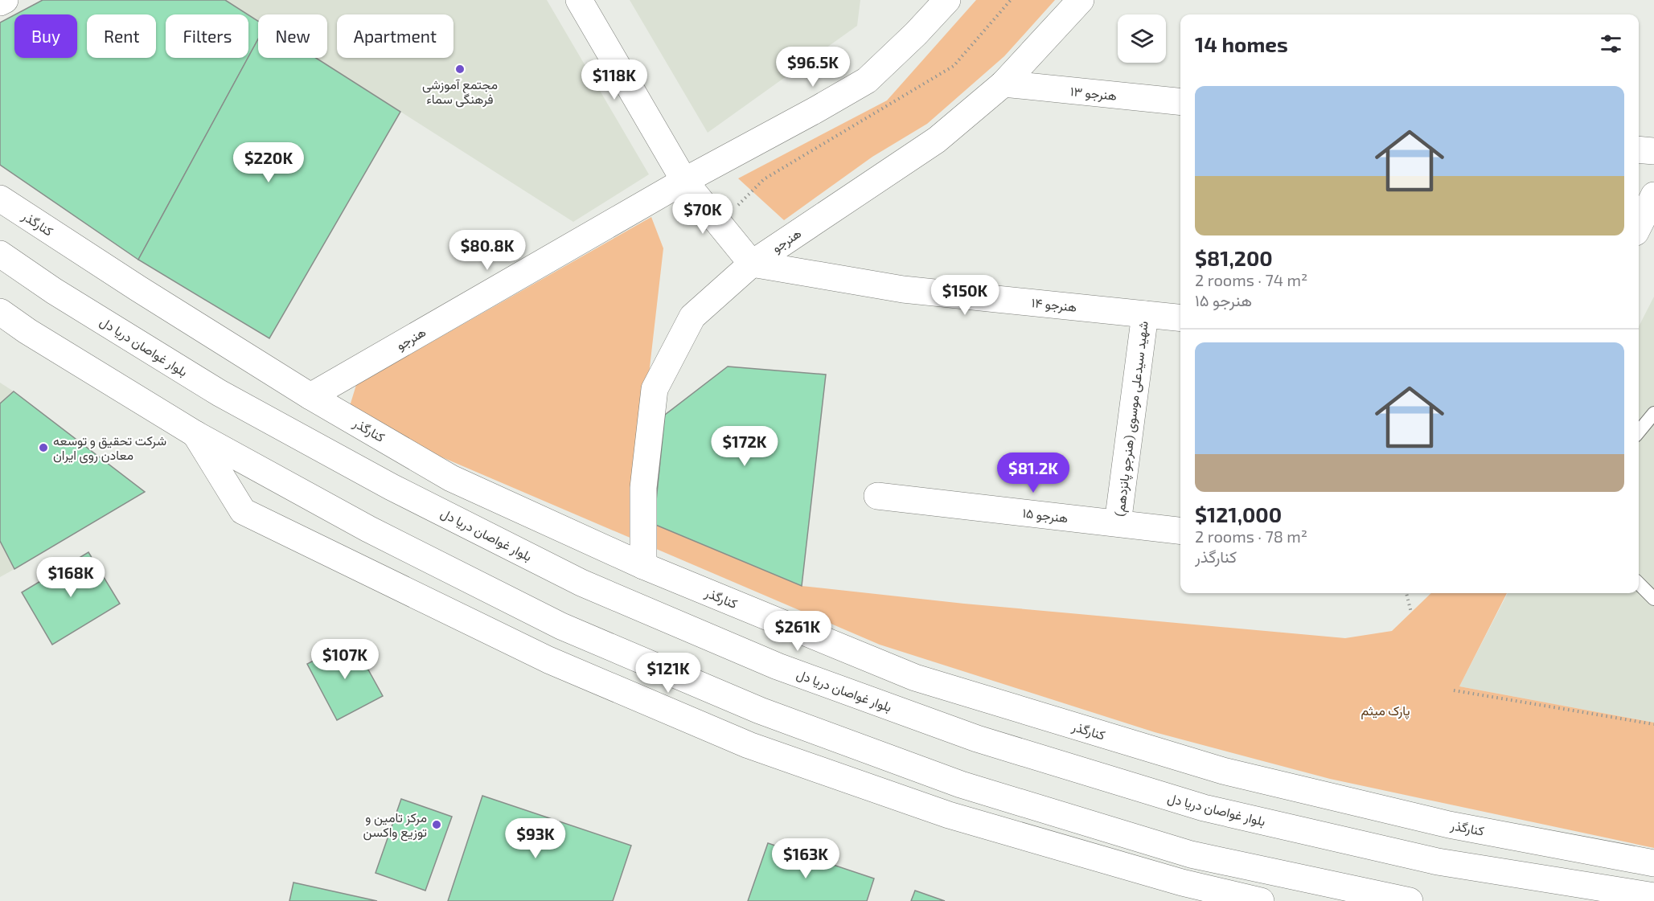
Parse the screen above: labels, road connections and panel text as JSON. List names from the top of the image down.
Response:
{
  "streets": {
    "street": [
      "هنرجو ۱۳",
      "کنارگذر",
      "هنرجو",
      "هنرجو ۱۴",
      "بلوار غواصان دریا دل",
      "شهید سیدعلی موسوی (هنرجو پانزدهم)",
      "هنرجو ۱۵"
    ]
  },
  "crossings": [
    ["هنرجو ۱۳", "هنرجو"],
    ["کنارگذر", "هنرجو"],
    ["هنرجو", "هنرجو ۱۴"],
    ["هنرجو ۱۴", "شهید سیدعلی موسوی (هنرجو پانزدهم)"],
    ["شهید سیدعلی موسوی (هنرجو پانزدهم)", "هنرجو ۱۵"]
  ],
  "parks": ["پارک میثم"],
  "places": ["مجتمع آموزشی فرهنگی سماء", "شرکت تحقیق و توسعه معادن روی ایران", "مرکز تامین و توزیع واکسن"],
  "page": {
    "chip": [
      "Buy",
      "Rent",
      "Filters",
      "New",
      "Apartment"
    ],
    "heading": "14 homes",
    "price": [
      "$96.5K",
      "$118K",
      "$220K",
      "$70K",
      "$80.8K",
      "$150K",
      "$172K",
      "$81.2K",
      "$168K",
      "$261K",
      "$107K",
      "$121K",
      "$93K",
      "$163K"
    ],
    "list": [
      {
        "name": "$81,200",
        "note": "2 rooms · 74 m² · هنرجو ۱۵"
      },
      {
        "name": "$121,000",
        "note": "2 rooms · 78 m² · کنارگذر"
      }
    ]
  }
}
